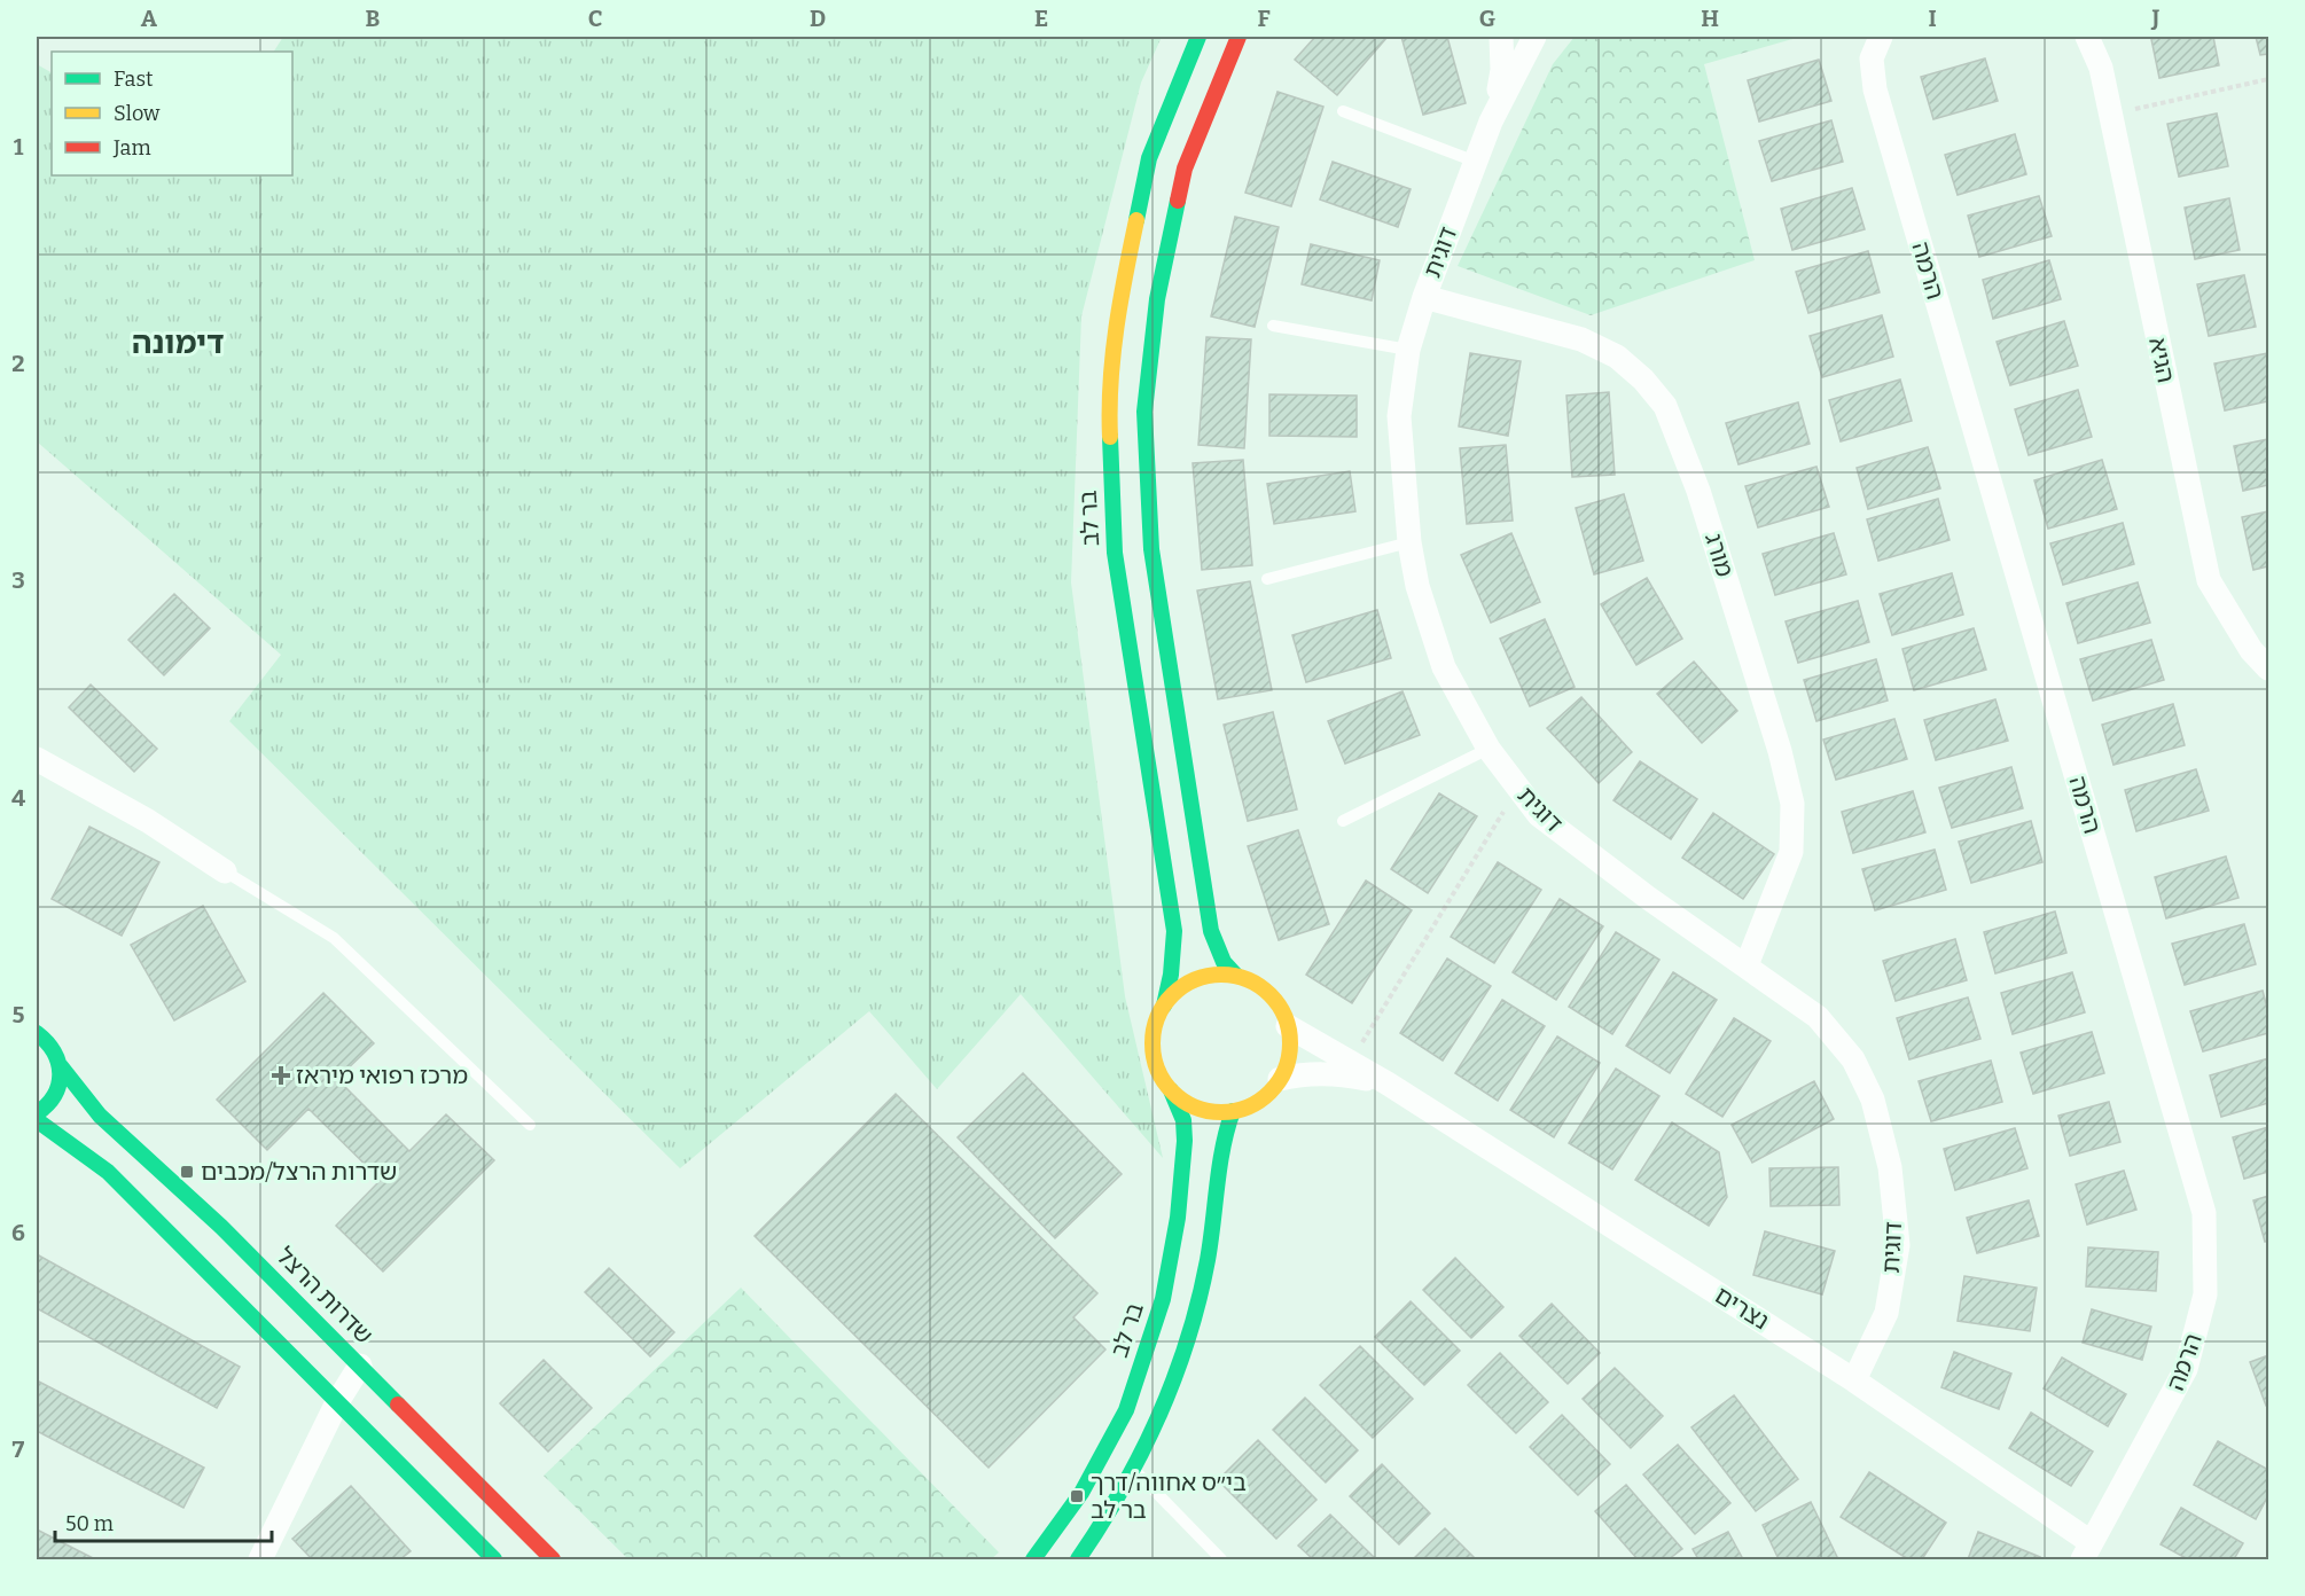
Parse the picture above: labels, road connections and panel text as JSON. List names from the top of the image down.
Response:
{
  "streets": {
    "street": [
      "דוגית",
      "הרמה",
      "הגיא",
      "בר לב",
      "מורג",
      "שדרות הרצל",
      "נצרים"
    ]
  },
  "crossings": [
    ["דוגית", "מורג"],
    ["דוגית", "נצרים"],
    ["הרמה", "נצרים"],
    ["בר לב", "נצרים"]
  ],
  "districts": ["דימונה"],
  "places": {
    "health": ["מרכז רפואי מיראז"],
    "transit": ["שדרות הרצל/מכבים", "בי״ס אחווה/דרך בר לב"]
  },
  "legend": ["Fast", "Slow", "Jam"],
  "scale_bar": "50 m",
  "grid": {
    "columns": [
      "A",
      "B",
      "C",
      "D",
      "E",
      "F",
      "G",
      "H",
      "I",
      "J"
    ],
    "rows": [
      "1",
      "2",
      "3",
      "4",
      "5",
      "6",
      "7"
    ]
  }
}
